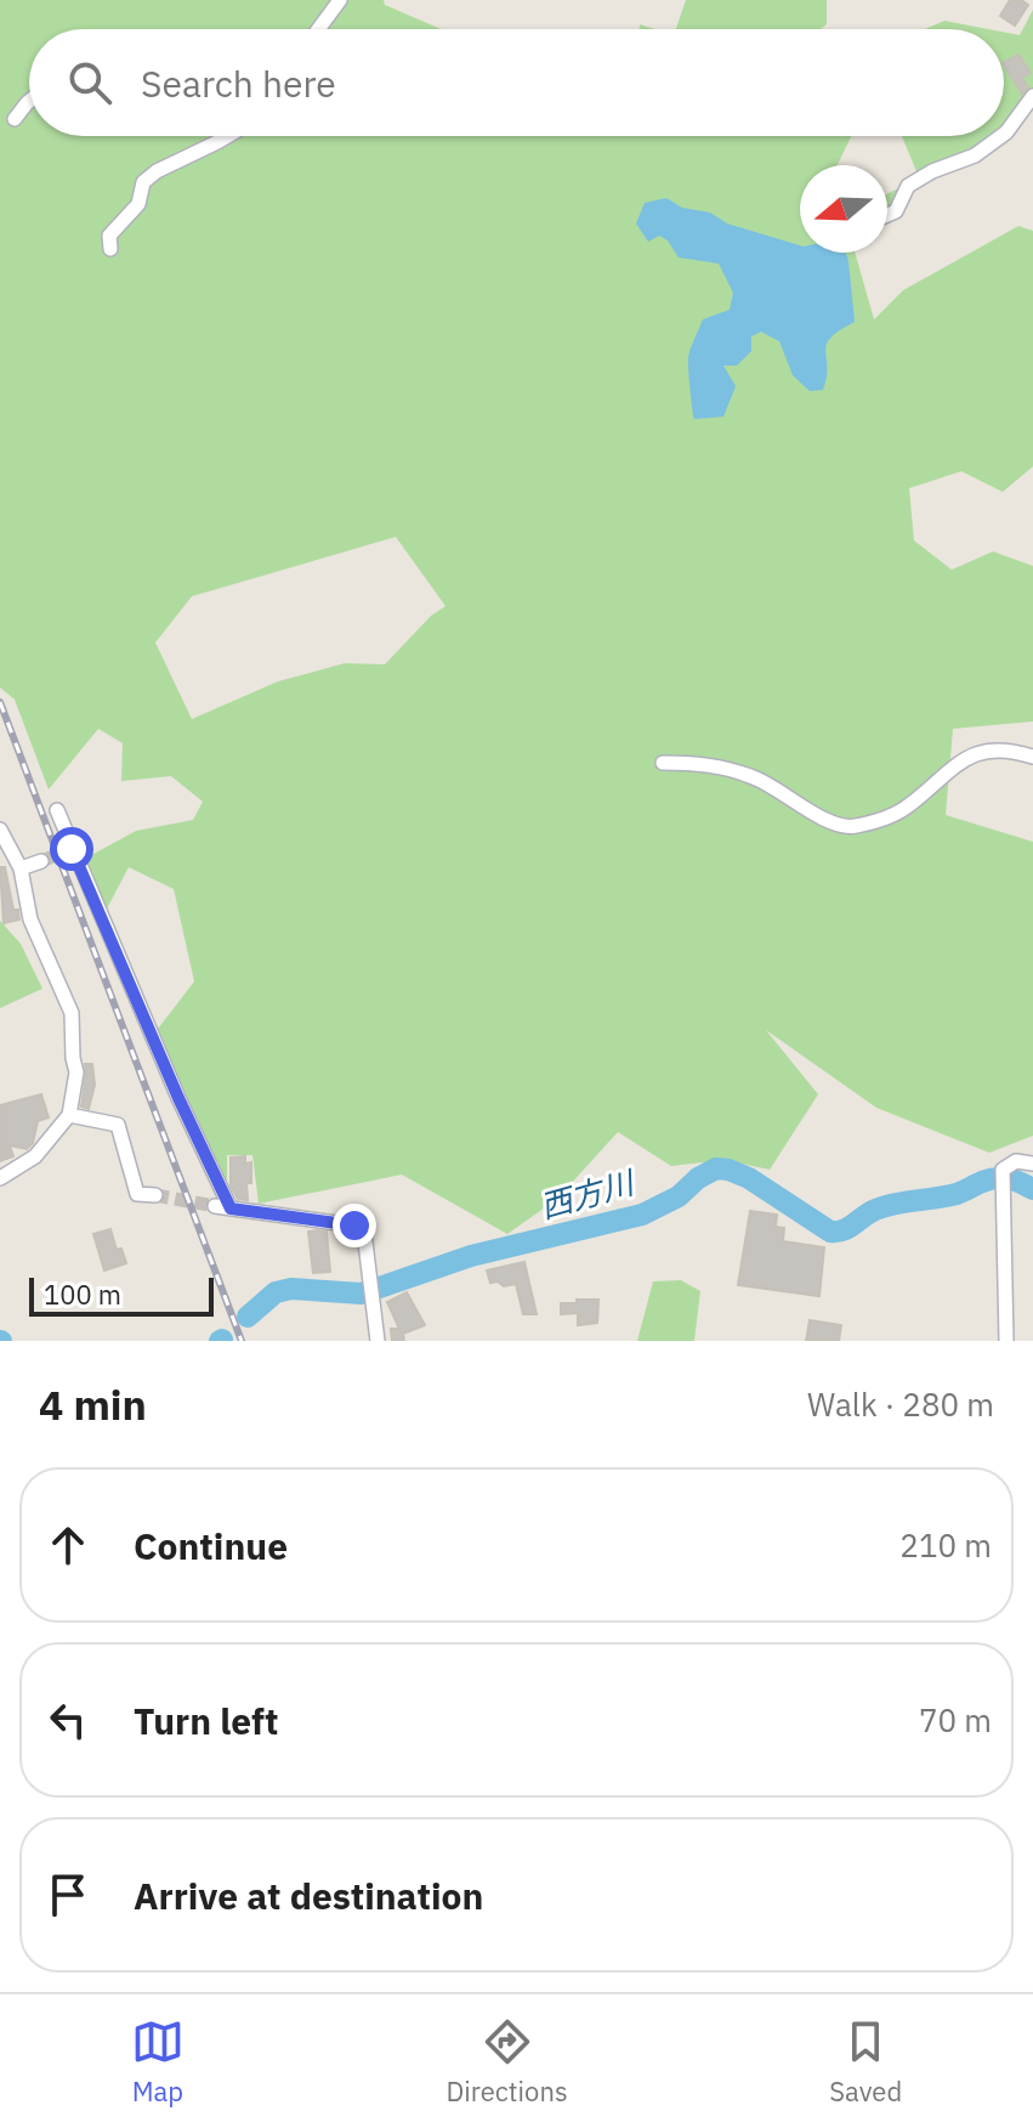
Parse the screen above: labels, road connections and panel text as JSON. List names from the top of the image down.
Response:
{
  "water": ["西方川"],
  "scale_bar": "100 m",
  "north": "left",
  "page": {
    "search": "Search here",
    "scale": "100 m",
    "heading": ["4 min", "Walk · 280 m"],
    "list": [
      ["Continue", "210 m"],
      ["Turn left", "70 m"],
      "Arrive at destination"
    ],
    "nav": ["Map", "Directions", "Saved"]
  }
}
